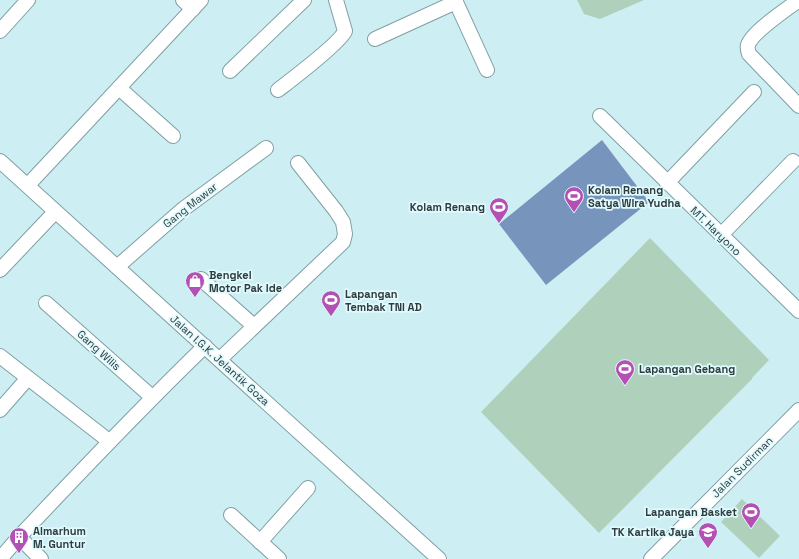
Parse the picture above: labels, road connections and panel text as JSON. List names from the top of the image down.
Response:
{
  "streets": {
    "street": [
      "Gang Mawar",
      "MT. Haryono",
      "Gang Wilis",
      "Jalan I.G.K. Jelantik Goza",
      "Jalan Sudirman"
    ]
  },
  "crossings": [
    ["Gang Mawar", "Jalan I.G.K. Jelantik Goza"]
  ],
  "places": {
    "sports": [
      "Kolam Renang Satya Wira Yudha",
      "Kolam Renang",
      "Lapangan Tembak TNI AD",
      "Lapangan Gebang",
      "Lapangan Basket"
    ],
    "shop": ["Bengkel Motor Pak Ide"],
    "school or university": ["TK Kartika Jaya"],
    "building": ["Almarhum M. Guntur"]
  }
}
